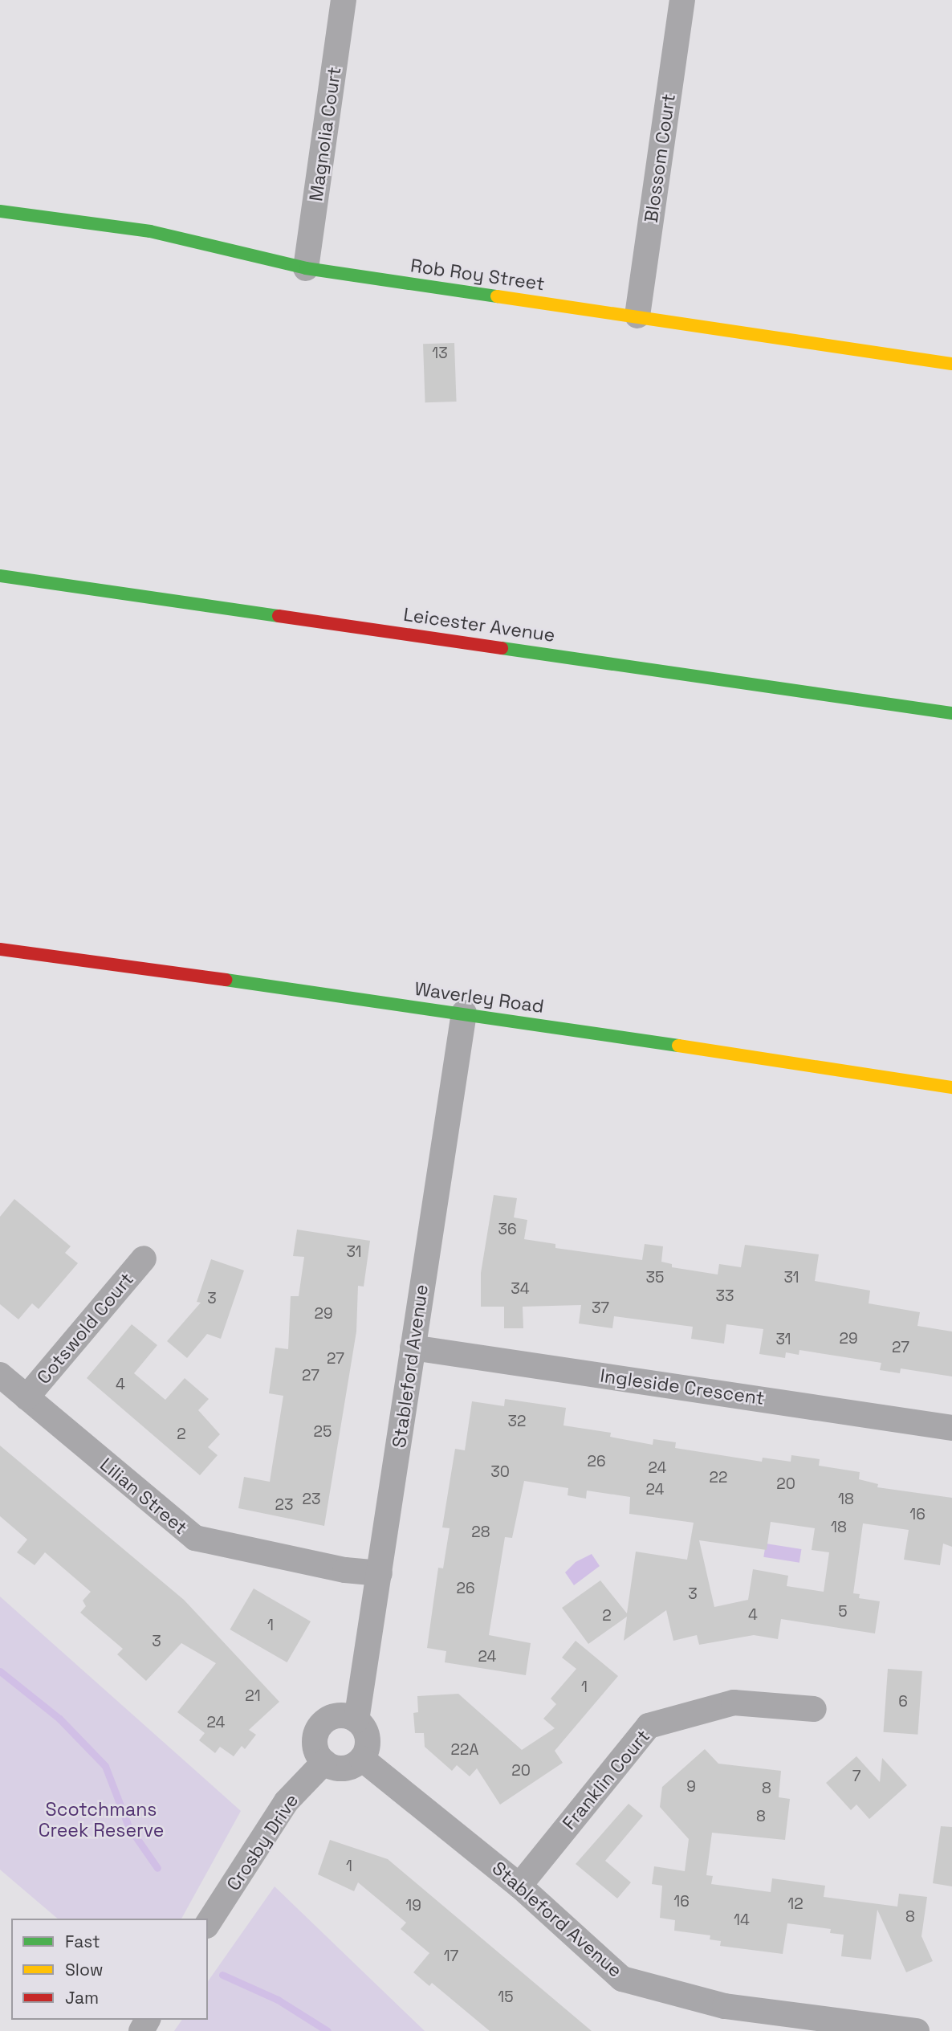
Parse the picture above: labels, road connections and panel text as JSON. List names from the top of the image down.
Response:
{
  "streets": {
    "street": [
      "Magnolia Court",
      "Blossom Court",
      "Rob Roy Street",
      "Leicester Avenue",
      "Waverley Road",
      "Cotswold Court",
      "Stableford Avenue",
      "Ingleside Crescent",
      "Lilian Street",
      "Franklin Court",
      "Crosby Drive"
    ]
  },
  "crossings": [
    ["Magnolia Court", "Rob Roy Street"],
    ["Blossom Court", "Rob Roy Street"],
    ["Waverley Road", "Stableford Avenue"],
    ["Cotswold Court", "Lilian Street"],
    ["Stableford Avenue", "Ingleside Crescent"],
    ["Stableford Avenue", "Lilian Street"],
    ["Stableford Avenue", "Franklin Court"],
    ["Stableford Avenue", "Crosby Drive"]
  ],
  "parks": ["Scotchmans Creek Reserve"],
  "house_numbers": [
    "13",
    "36",
    "31",
    "35",
    "31",
    "34",
    "33",
    "3",
    "37",
    "29",
    "29",
    "31",
    "27",
    "27",
    "27",
    "4",
    "32",
    "25",
    "2",
    "26",
    "24",
    "30",
    "22",
    "20",
    "24",
    "23",
    "18",
    "23",
    "16",
    "18",
    "28",
    "26",
    "3",
    "5",
    "4",
    "2",
    "1",
    "3",
    "24",
    "1",
    "21",
    "6",
    "24",
    "22A",
    "20",
    "7",
    "9",
    "8",
    "8",
    "1",
    "16",
    "12",
    "19",
    "8",
    "14",
    "17",
    "15"
  ],
  "legend": ["Fast", "Slow", "Jam"]
}
